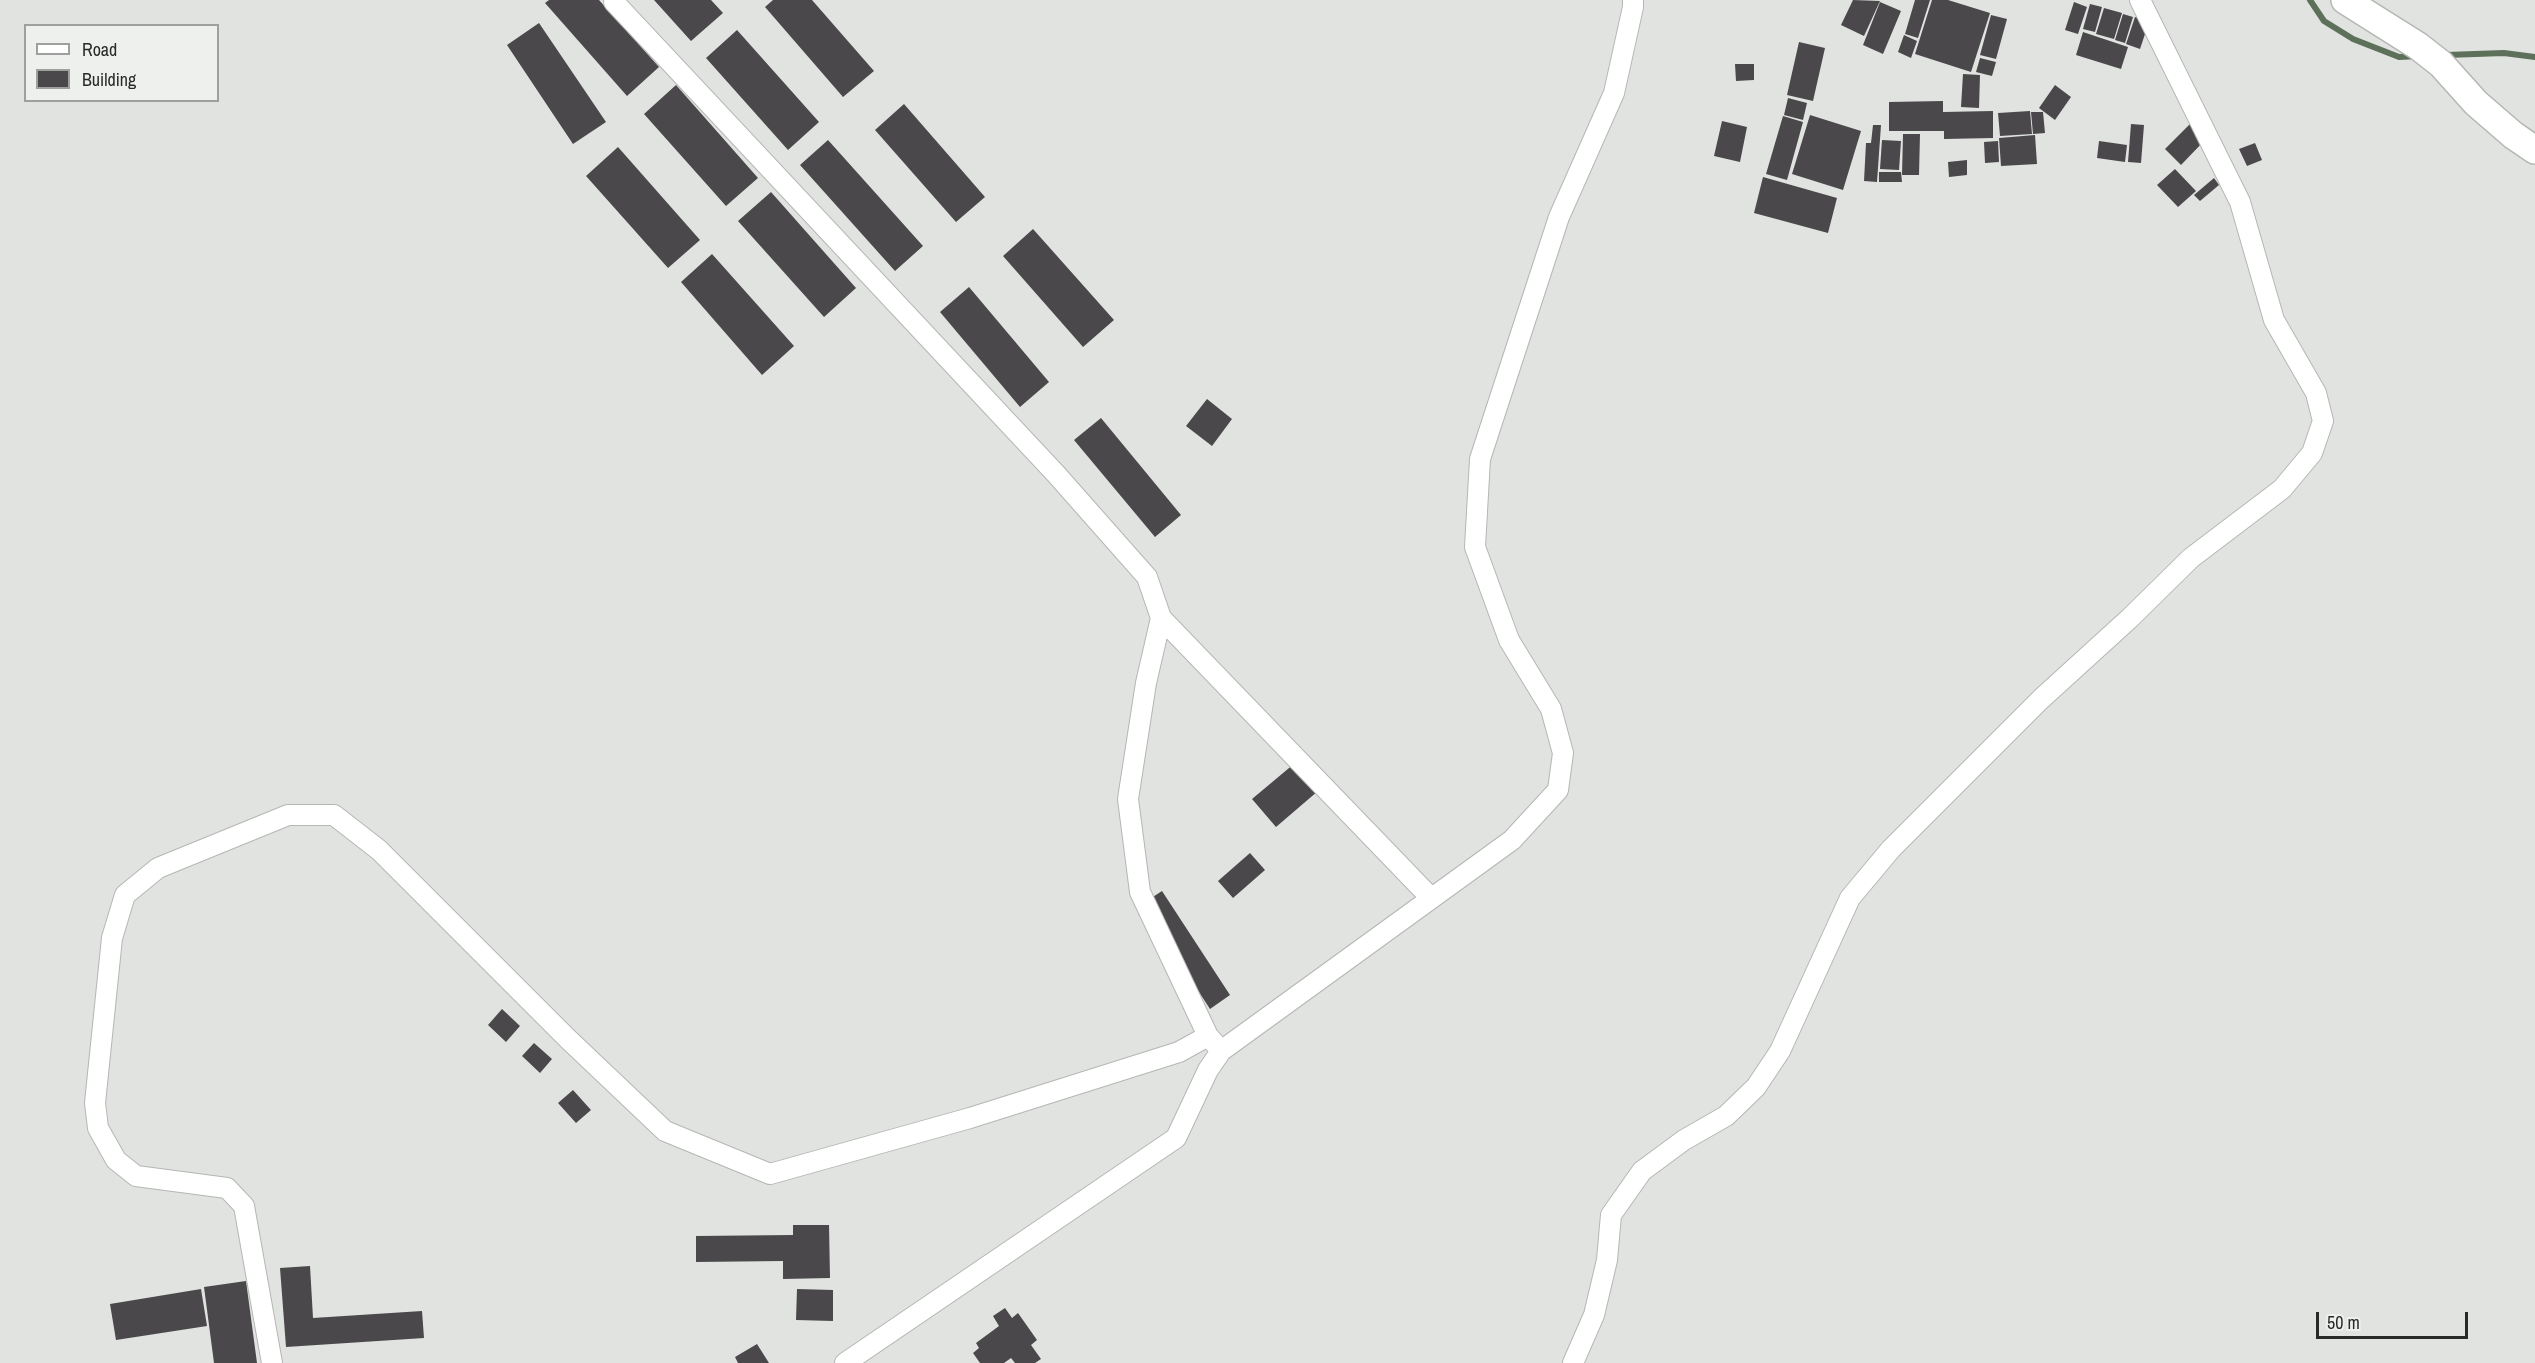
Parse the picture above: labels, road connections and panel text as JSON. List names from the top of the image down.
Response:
{
  "legend": ["Road", "Building"],
  "scale_bar": "50 m"
}
